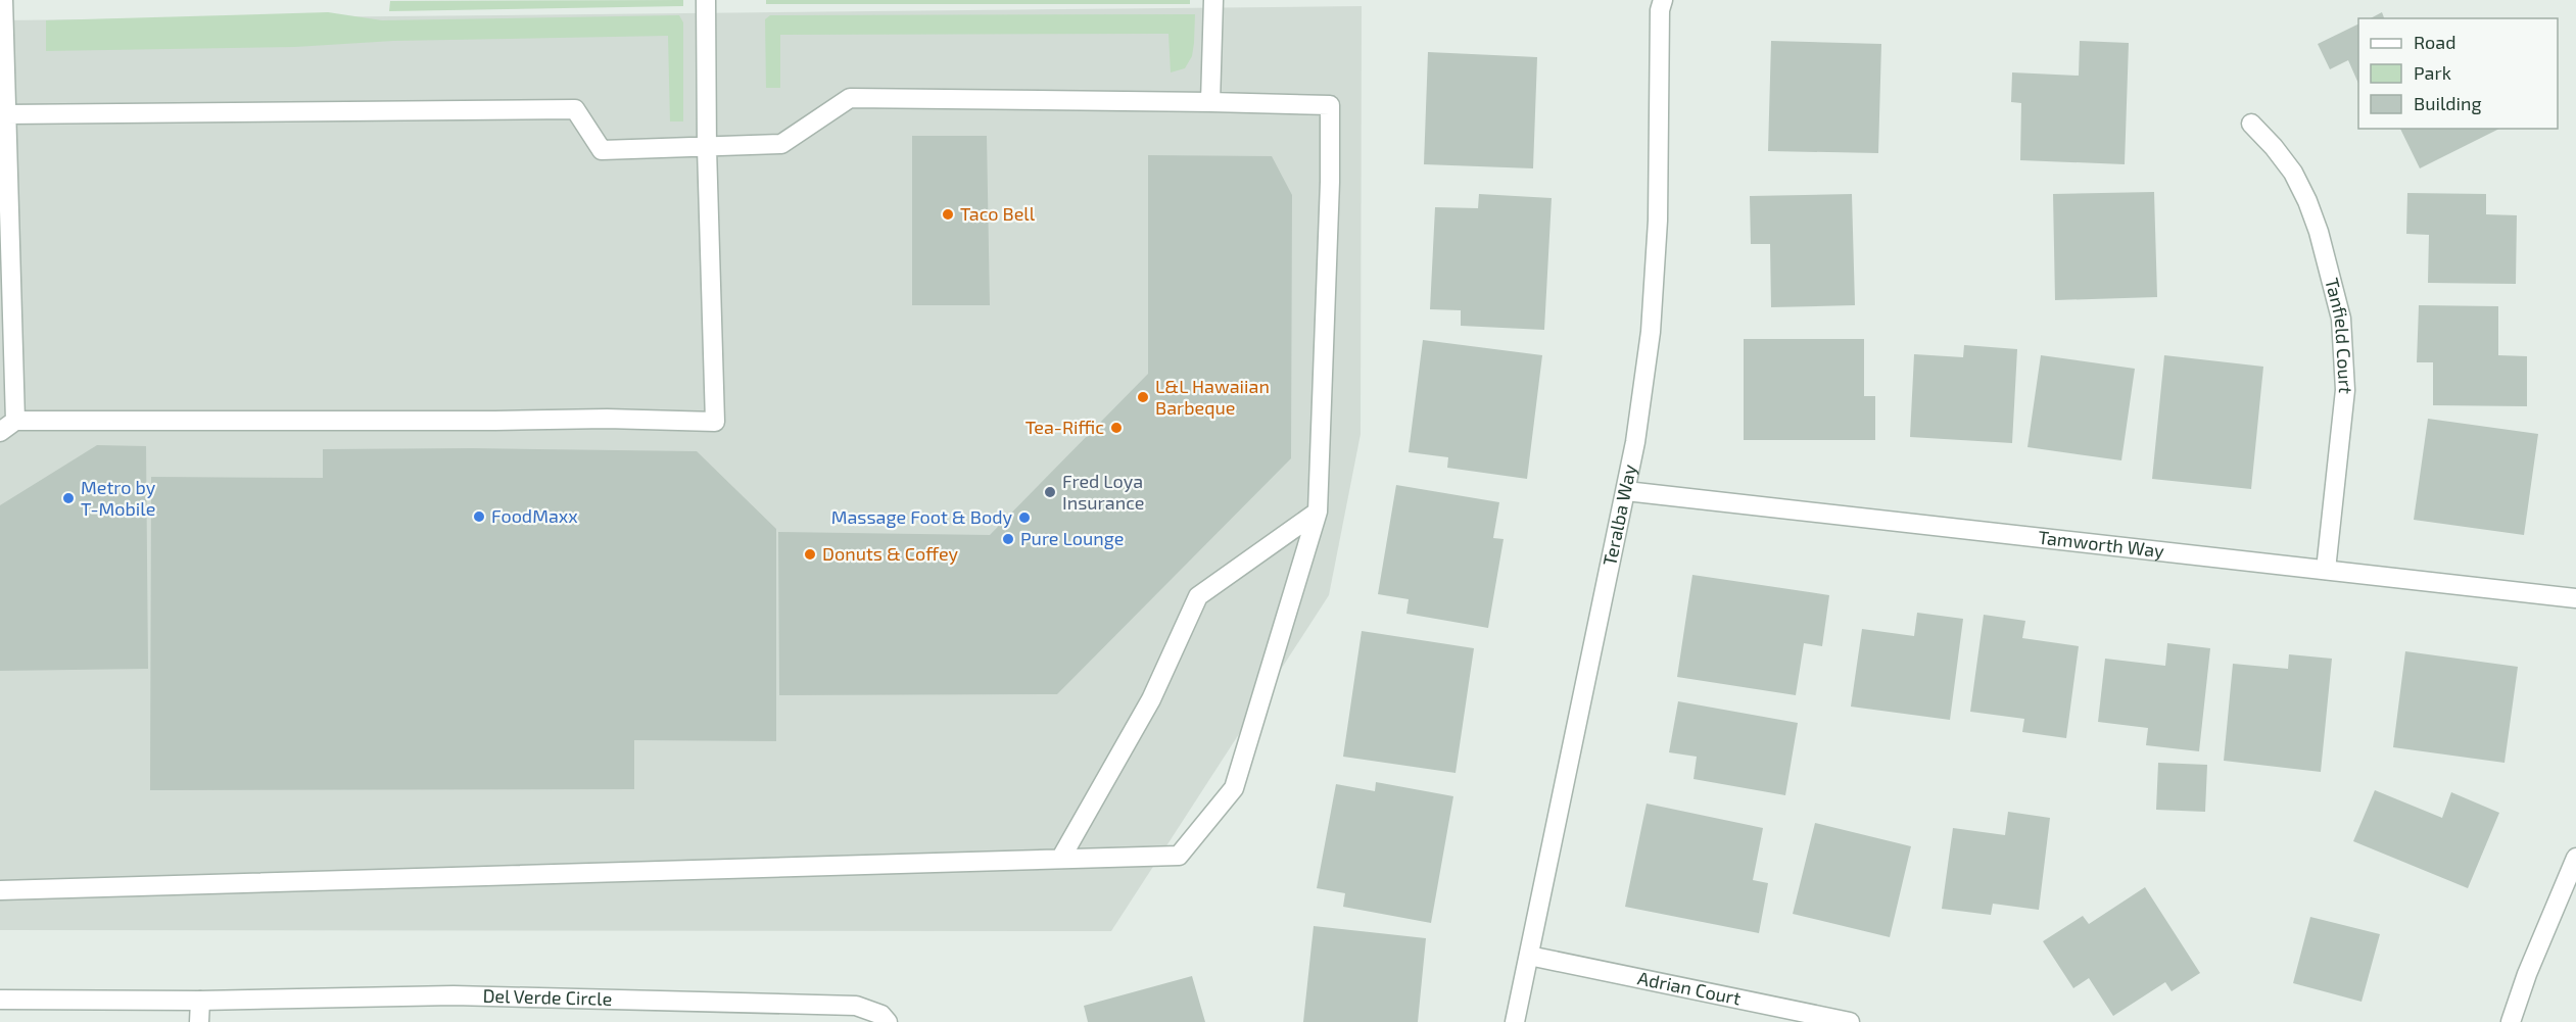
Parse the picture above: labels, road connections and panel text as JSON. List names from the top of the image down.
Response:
{
  "streets": {
    "street": [
      "Tanfield Court",
      "Teralba Way",
      "Tamworth Way",
      "Adrian Court",
      "Del Verde Circle"
    ]
  },
  "crossings": [
    ["Tanfield Court", "Tamworth Way"],
    ["Teralba Way", "Tamworth Way"],
    ["Teralba Way", "Adrian Court"]
  ],
  "places": [
    "Taco Bell",
    "L&L Hawaiian Barbeque",
    "Tea-Riffic",
    "Fred Loya Insurance",
    "Metro by T-Mobile",
    "FoodMaxx",
    "Massage Foot & Body",
    "Pure Lounge",
    "Donuts & Coffey"
  ],
  "legend": ["Road", "Park", "Building"]
}
